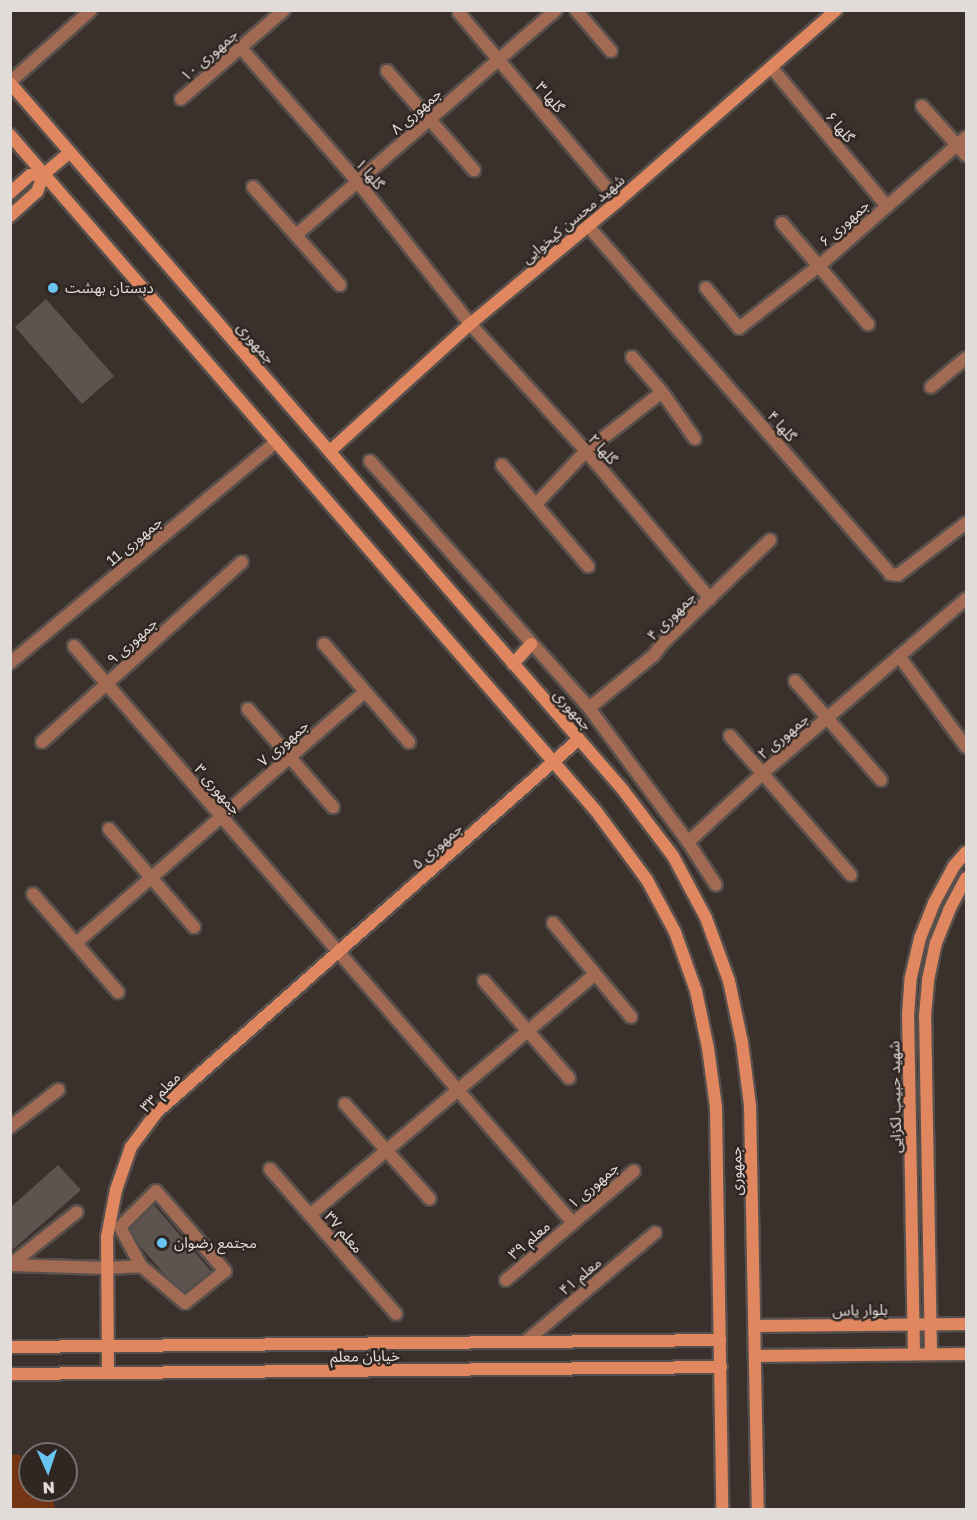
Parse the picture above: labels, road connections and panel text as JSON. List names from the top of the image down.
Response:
{
  "streets": {
    "main road": [
      "شهید محسن کیخوایی",
      "جمهوری",
      "جمهوری ۵",
      "معلم ۳۳",
      "شهید حبیب لکزایی",
      "بلوار یاس",
      "خیابان معلم"
    ],
    "street": [
      "جمهوری ۱۰",
      "گلها ۳",
      "جمهوری ۸",
      "گلها ۶",
      "گلها ۱",
      "جمهوری ۶",
      "گلها ۴",
      "گلها ۲",
      "جمهوری 11",
      "جمهوری ۴",
      "جمهوری ۹",
      "جمهوری ۲",
      "جمهوری ۷",
      "جمهوری ۳",
      "جمهوری ۱",
      "معلم ۳۷",
      "معلم ۳۹",
      "معلم ۴۱"
    ]
  },
  "crossings": [
    ["جمهوری ۱۰", "گلها ۱"],
    ["گلها ۳", "جمهوری ۸"],
    ["گلها ۳", "شهید محسن کیخوایی"],
    ["جمهوری ۸", "گلها ۱"],
    ["گلها ۶", "شهید محسن کیخوایی"],
    ["گلها ۶", "جمهوری ۶"],
    ["گلها ۱", "شهید محسن کیخوایی"],
    ["گلها ۱", "گلها ۲"],
    ["شهید محسن کیخوایی", "جمهوری"],
    ["شهید محسن کیخوایی", "گلها ۴"],
    ["شهید محسن کیخوایی", "گلها ۲"],
    ["جمهوری", "جمهوری 11"],
    ["جمهوری", "جمهوری ۵"],
    ["جمهوری", "بلوار یاس"],
    ["جمهوری", "خیابان معلم"],
    ["گلها ۲", "جمهوری ۴"],
    ["جمهوری ۹", "جمهوری ۳"],
    ["جمهوری ۷", "جمهوری ۳"],
    ["جمهوری ۳", "جمهوری ۵"],
    ["جمهوری ۳", "معلم ۳۳"],
    ["جمهوری ۳", "جمهوری ۱"],
    ["جمهوری ۳", "معلم ۳۹"],
    ["جمهوری ۵", "معلم ۳۳"],
    ["معلم ۳۳", "خیابان معلم"],
    ["شهید حبیب لکزایی", "بلوار یاس"],
    ["جمهوری ۱", "معلم ۳۹"],
    ["معلم ۴۱", "خیابان معلم"]
  ],
  "places": ["دبستان بهشت", "مجتمع رضوان"],
  "north": "bottom"
}
